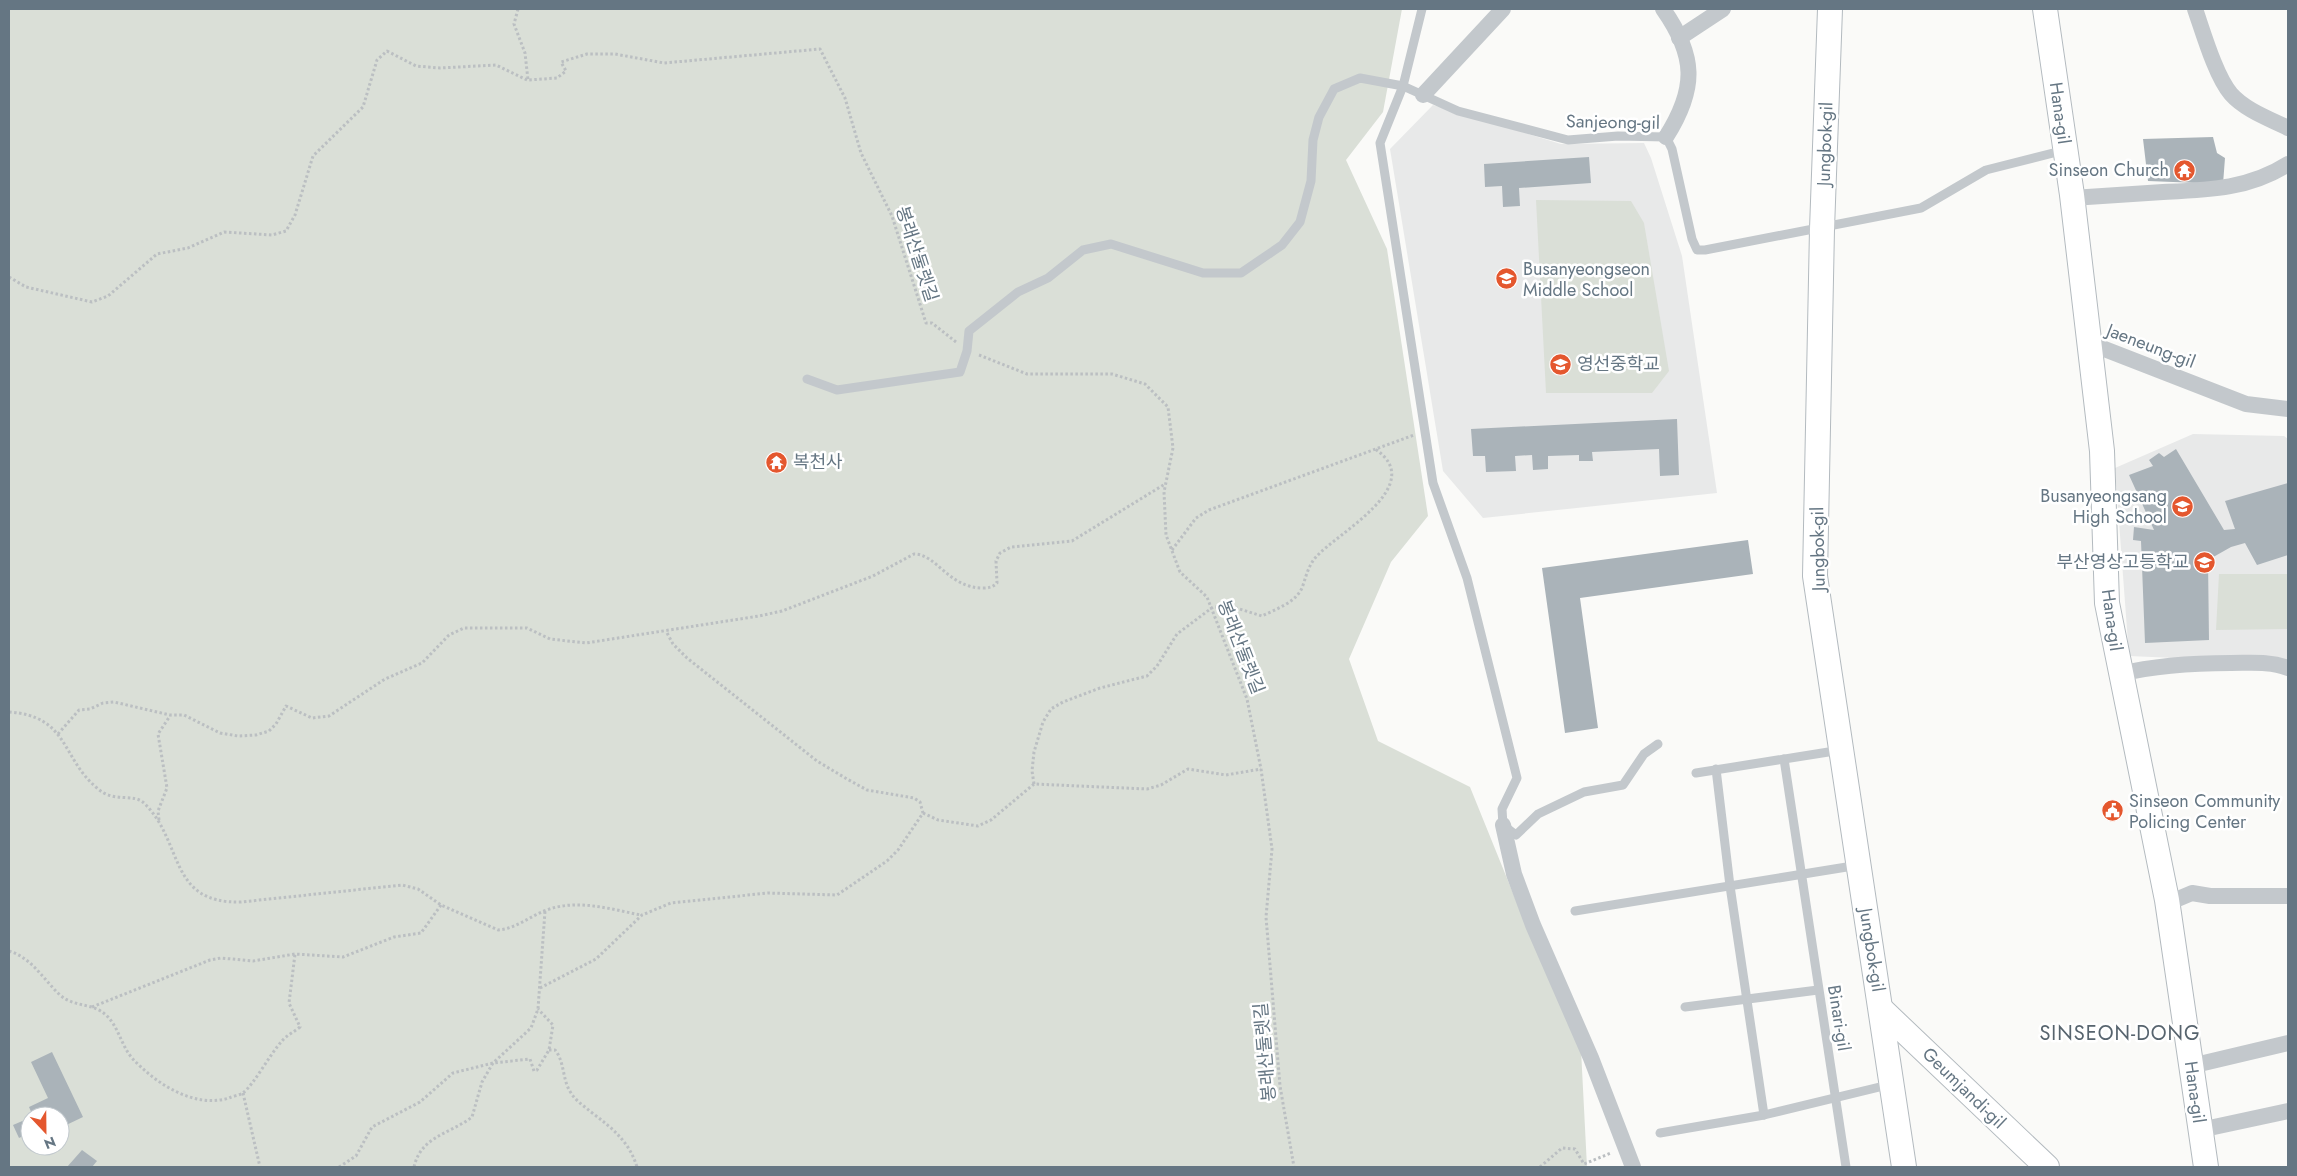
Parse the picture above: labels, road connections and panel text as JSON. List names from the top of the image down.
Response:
{
  "streets": {
    "street": [
      "Hana-gil",
      "Jungbok-gil",
      "Jaeneung-gil",
      "Geumjandi-gil"
    ],
    "lane": ["Sanjeong-gil", "Binari-gil"],
    "path": ["봉래산둘렛길"]
  },
  "crossings": [
    ["Hana-gil", "Jaeneung-gil"],
    ["Sanjeong-gil", "Jungbok-gil"],
    ["Sanjeong-gil", "봉래산둘렛길"],
    ["Jungbok-gil", "Geumjandi-gil"]
  ],
  "districts": ["SINSEON-DONG"],
  "places": {
    "temple": ["Sinseon Church", "복천사"],
    "school or university": [
      "Busanyeongseon Middle School",
      "영선중학교",
      "Busanyeongsang High School",
      "부산영상고등학교"
    ],
    "public building": ["Sinseon Community Policing Center"]
  },
  "north": "bottom"
}
